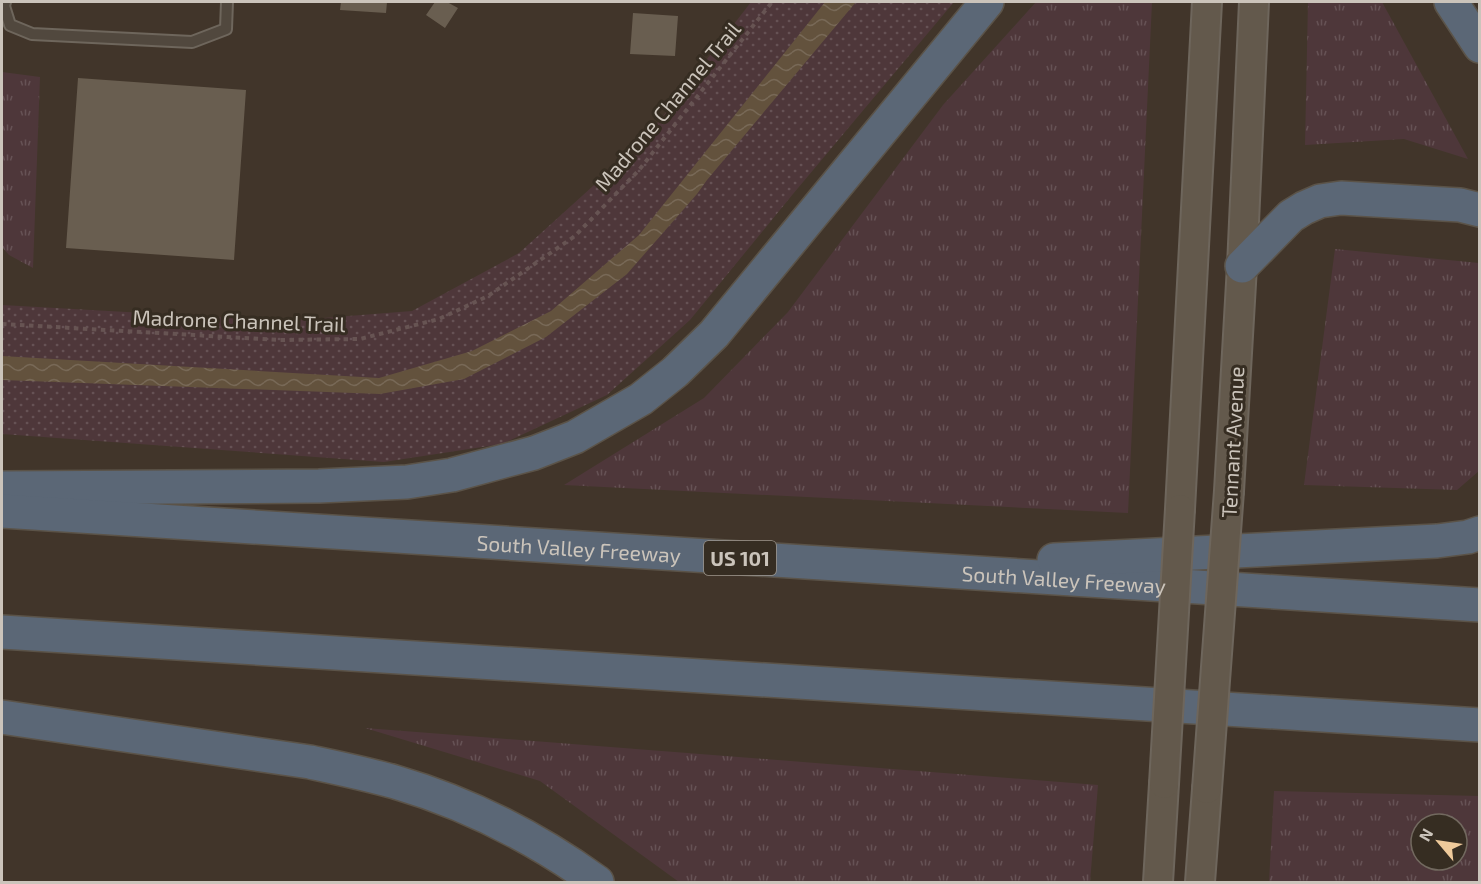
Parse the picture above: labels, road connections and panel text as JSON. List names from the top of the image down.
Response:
{
  "streets": {
    "highway": ["South Valley Freeway", "US 101"],
    "main road": ["Tennant Avenue"],
    "path": ["Madrone Channel Trail"]
  },
  "north": "top left"
}
